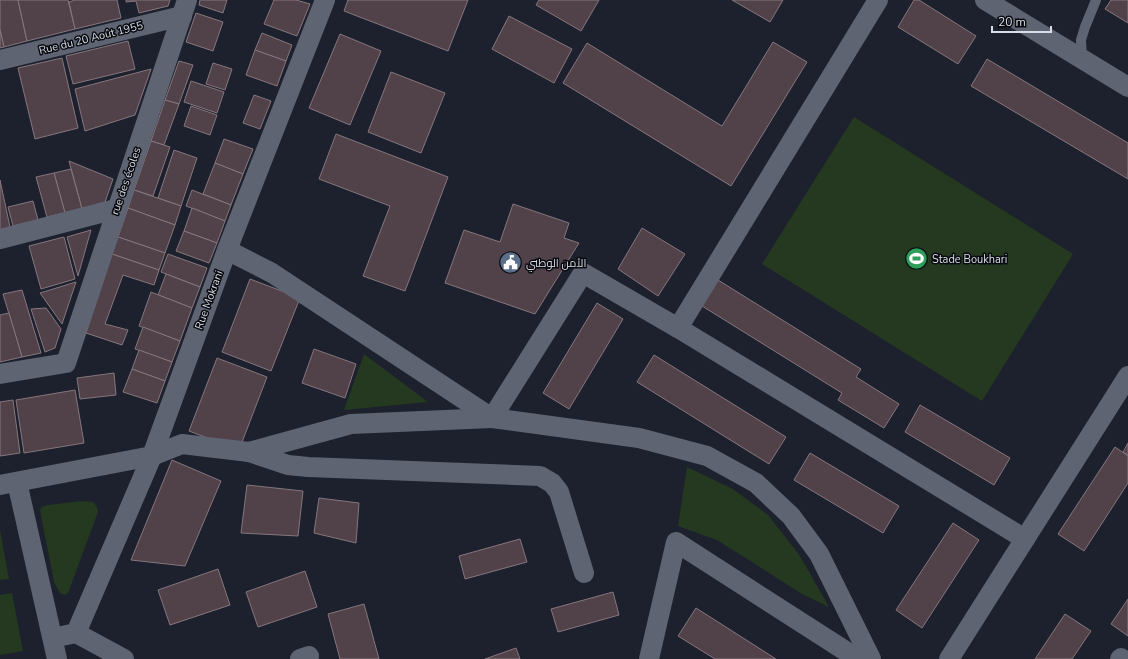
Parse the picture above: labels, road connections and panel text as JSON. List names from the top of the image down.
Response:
{
  "streets": {
    "street": ["Rue du 20 Août 1955", "rue des écoles", "Rue Mokrani"]
  },
  "crossings": [
    ["Rue du 20 Août 1955", "rue des écoles"]
  ],
  "places": {
    "sports": ["Stade Boukhari"],
    "public building": ["الأمن الوطني"]
  },
  "scale_bar": "20 m"
}
